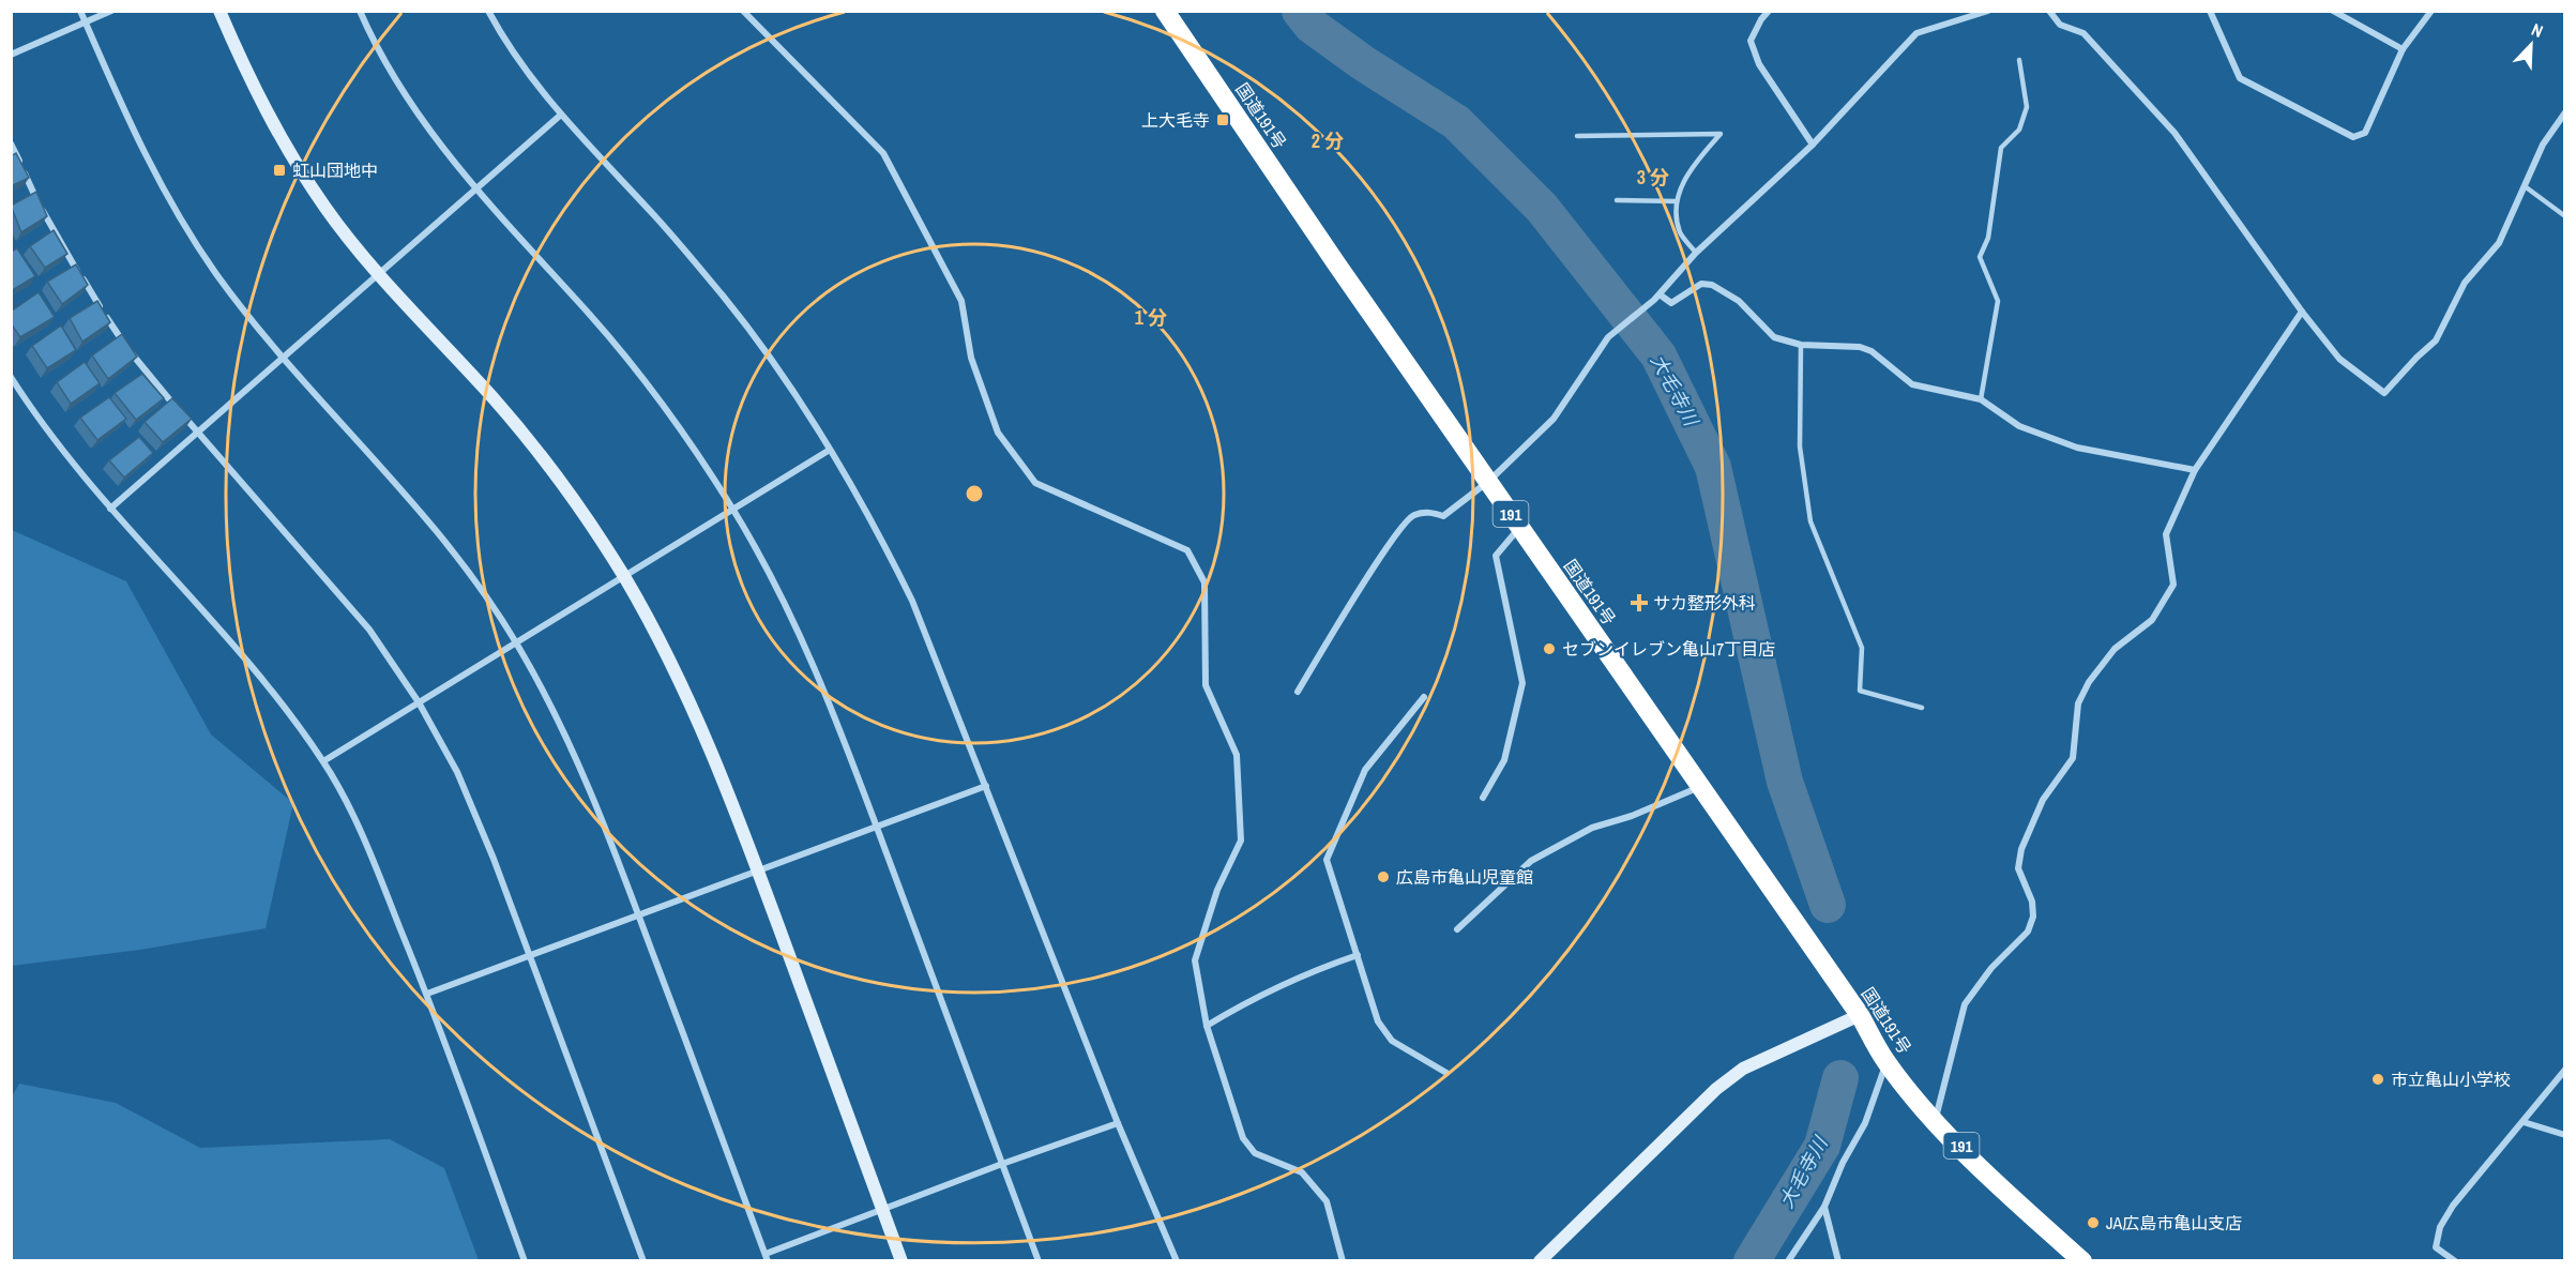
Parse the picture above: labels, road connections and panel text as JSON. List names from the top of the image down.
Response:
{
  "streets": {
    "highway": ["国道191号", "191"]
  },
  "water": ["大毛寺川"],
  "places": {
    "transit": ["上大毛寺", "虹山団地中"],
    "health": ["サカ整形外科"],
    "other": [
      "セブンイレブン亀山7丁目店",
      "広島市亀山児童館",
      "市立亀山小学校",
      "JA広島市亀山支店"
    ]
  },
  "north": "top right",
  "rings": ["2 分", "3 分", "1 分"]
}
